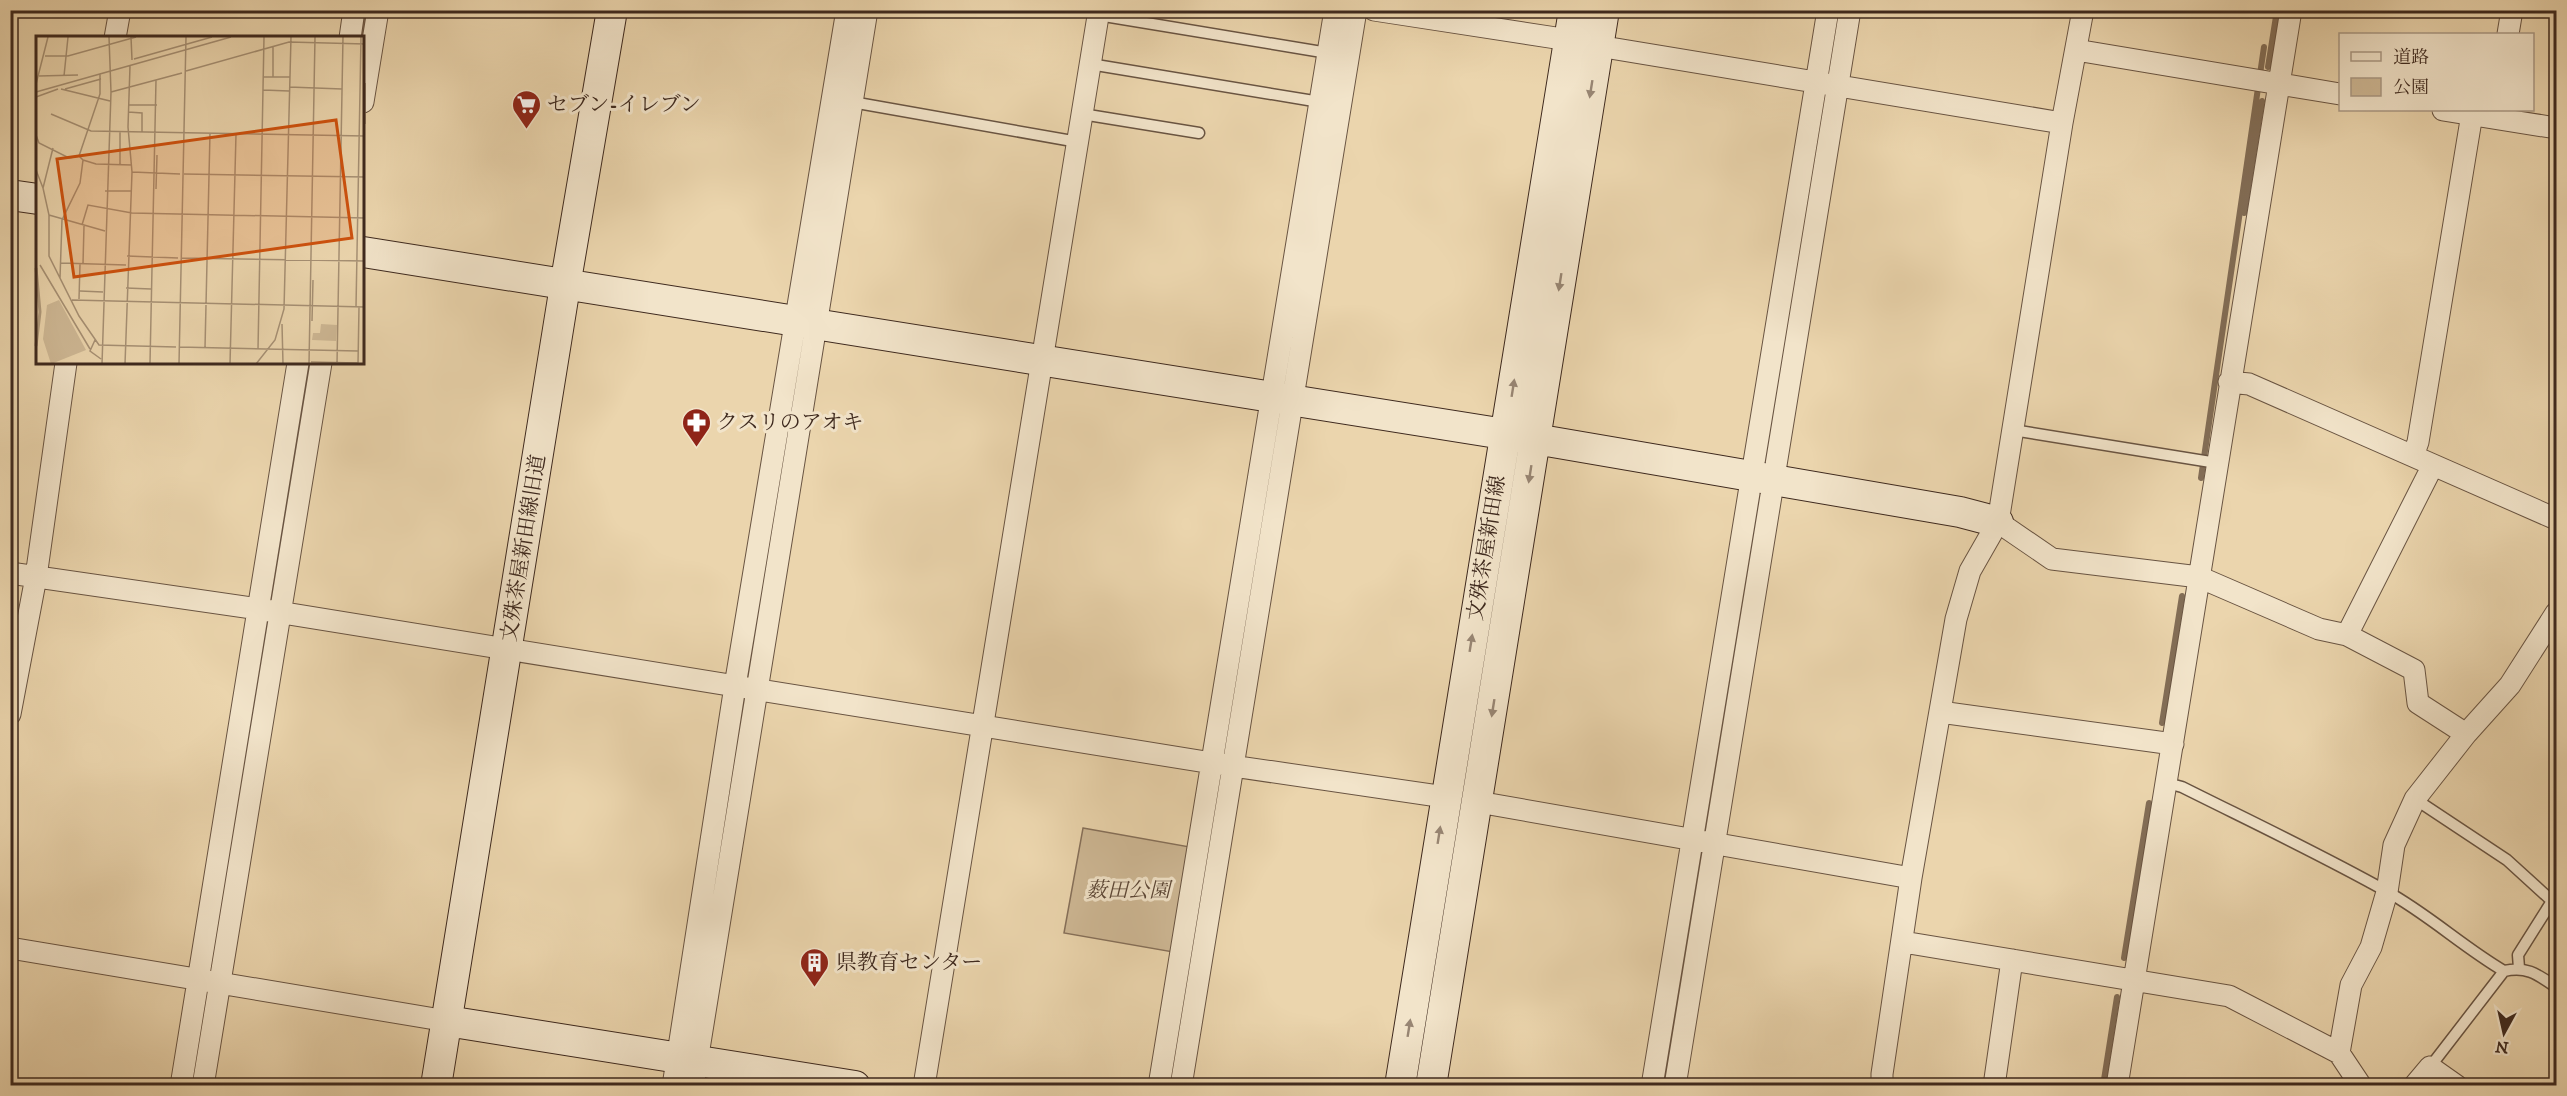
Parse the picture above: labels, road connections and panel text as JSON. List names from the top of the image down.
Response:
{
  "streets": {
    "street": ["文殊茶屋新田線旧道", "文殊茶屋新田線"]
  },
  "parks": ["薮田公園"],
  "places": {
    "supermarket": ["セブン-イレブン"],
    "pharmacy": ["クスリのアオキ"],
    "building": ["県教育センター"]
  },
  "legend": ["道路", "公園"],
  "north": "bottom"
}
